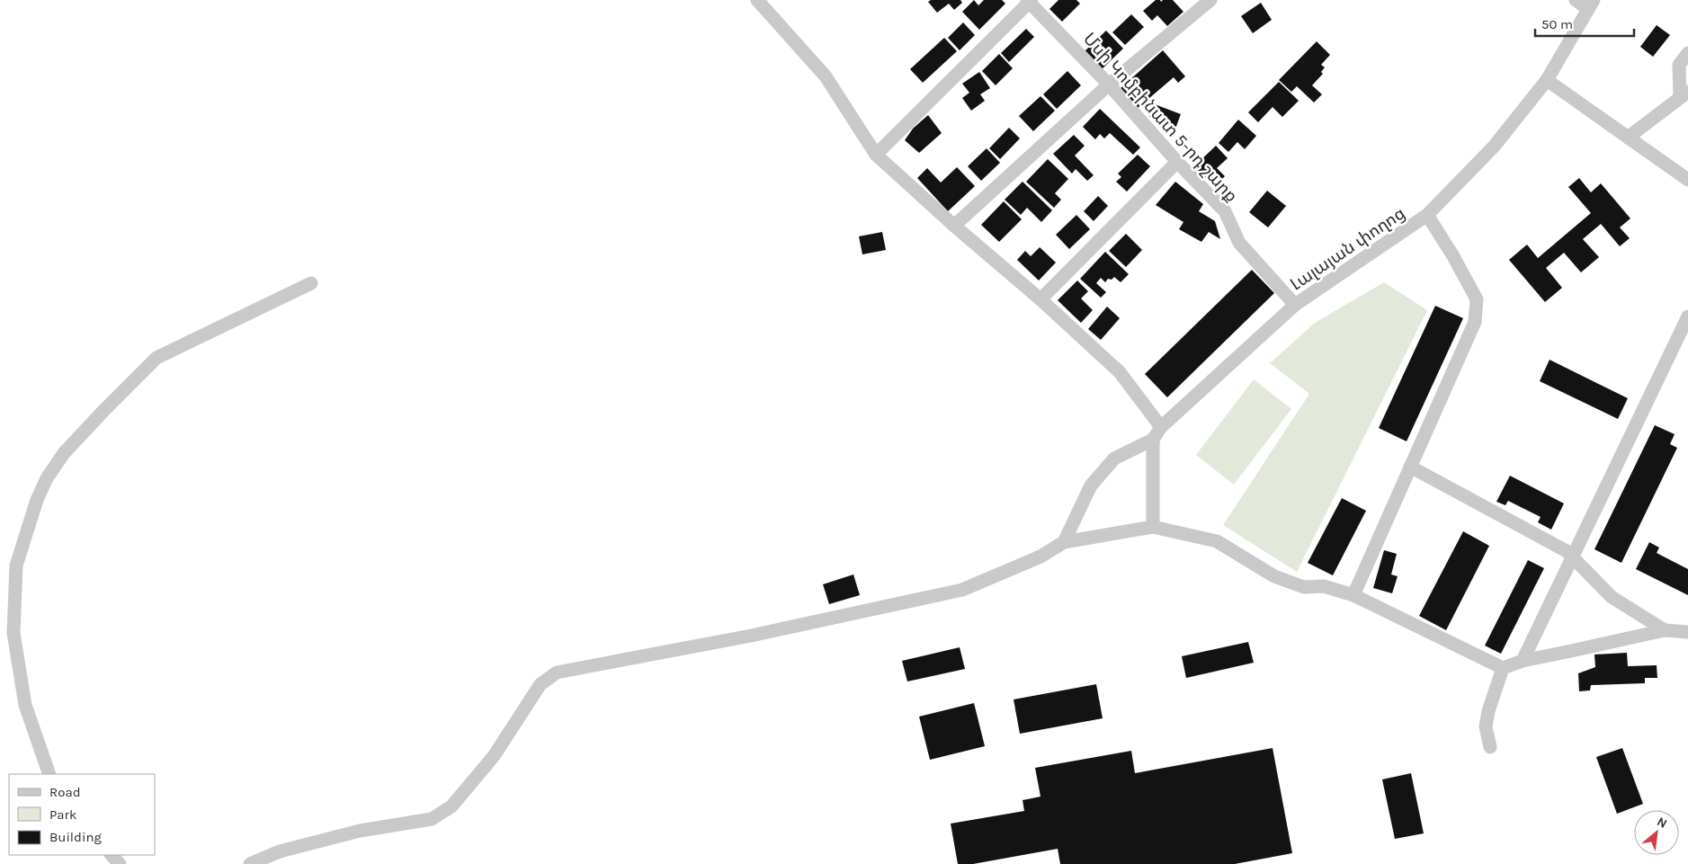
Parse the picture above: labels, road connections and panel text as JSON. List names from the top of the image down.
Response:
{
  "streets": {
    "street": ["Մսի Կոմբինատ 5-րդ շարք", "Լալայան փողոց"]
  },
  "crossings": [
    ["Մսի Կոմբինատ 5-րդ շարք", "Լալայան փողոց"]
  ],
  "legend": ["Road", "Park", "Building"],
  "scale_bar": "50 m",
  "north": "top right"
}
